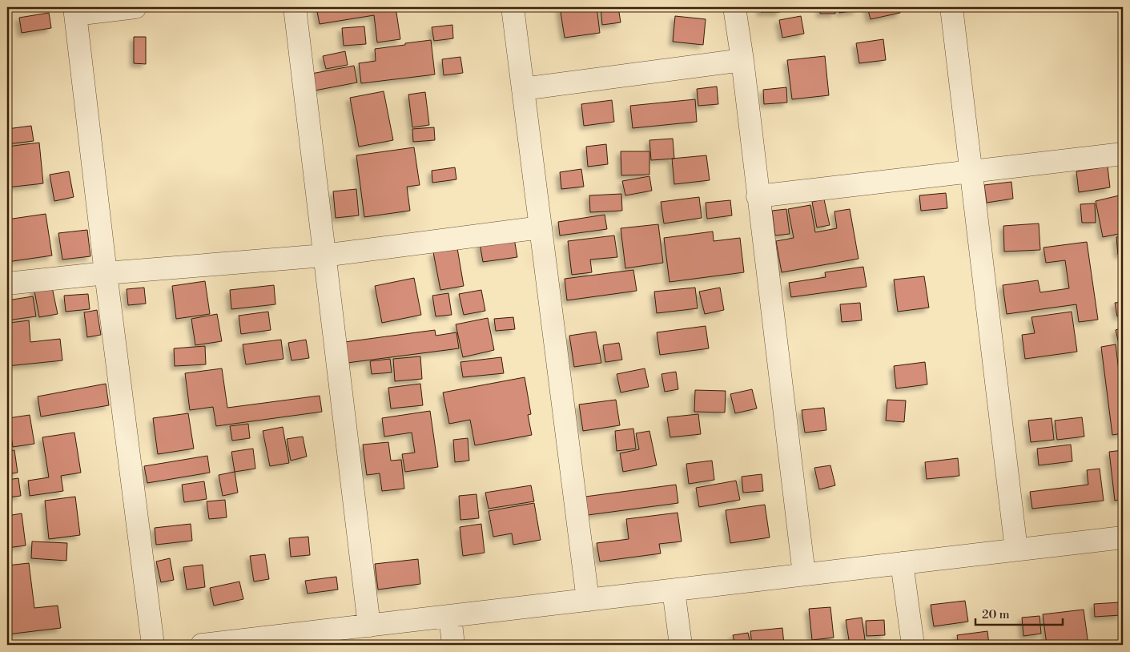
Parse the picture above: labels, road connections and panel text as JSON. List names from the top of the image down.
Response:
{
  "scale_bar": "20 m"
}
